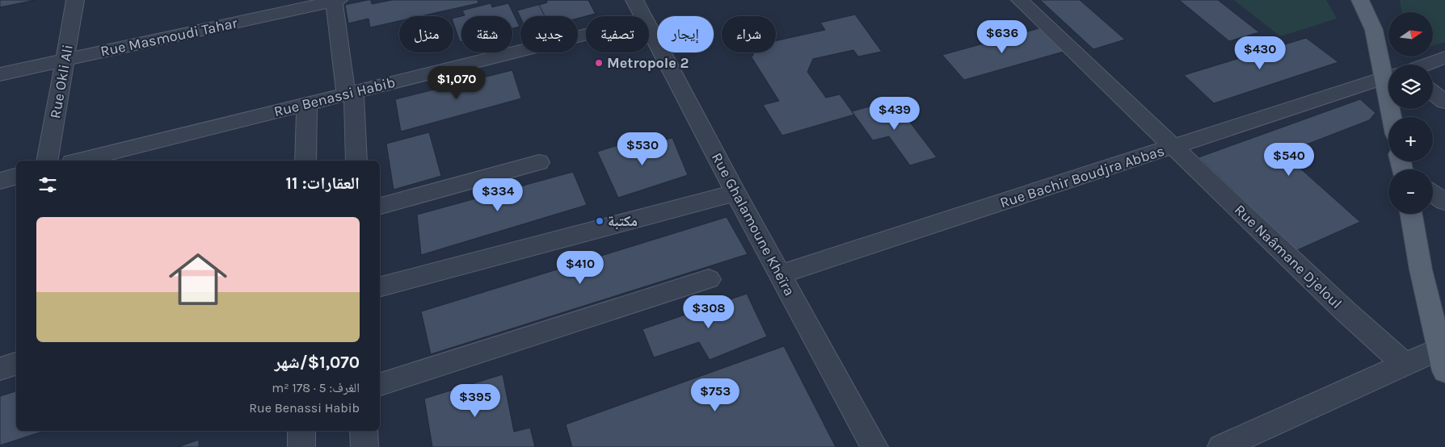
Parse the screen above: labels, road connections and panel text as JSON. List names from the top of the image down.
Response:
{
  "streets": {
    "street": [
      "Rue Masmoudi Tahar",
      "Rue Okli Ali",
      "Rue Benassi Habib",
      "Rue Bachir Boudjra Abbas",
      "Rue Ghalamoune Kheïra",
      "Rue Naâmane Djeloul"
    ]
  },
  "crossings": [
    ["Rue Masmoudi Tahar", "Rue Okli Ali"],
    ["Rue Bachir Boudjra Abbas", "Rue Ghalamoune Kheïra"],
    ["Rue Bachir Boudjra Abbas", "Rue Naâmane Djeloul"]
  ],
  "places": ["Metropole 2", "مكتبة"],
  "north": "right",
  "page": {
    "map_buttons": ["+", "−"],
    "chip": [
      "شراء",
      "إيجار",
      "تصفية",
      "جديد",
      "شقة",
      "منزل"
    ],
    "price": [
      "$636",
      "$430",
      "$1,070",
      "$439",
      "$530",
      "$540",
      "$334",
      "$410",
      "$308",
      "$753",
      "$395"
    ],
    "heading": "العقارات: 11",
    "list": [
      {
        "name": "$1,070/شهر",
        "note": "الغرف: 5 · 178 m² · Rue Benassi Habib"
      }
    ]
  }
}
